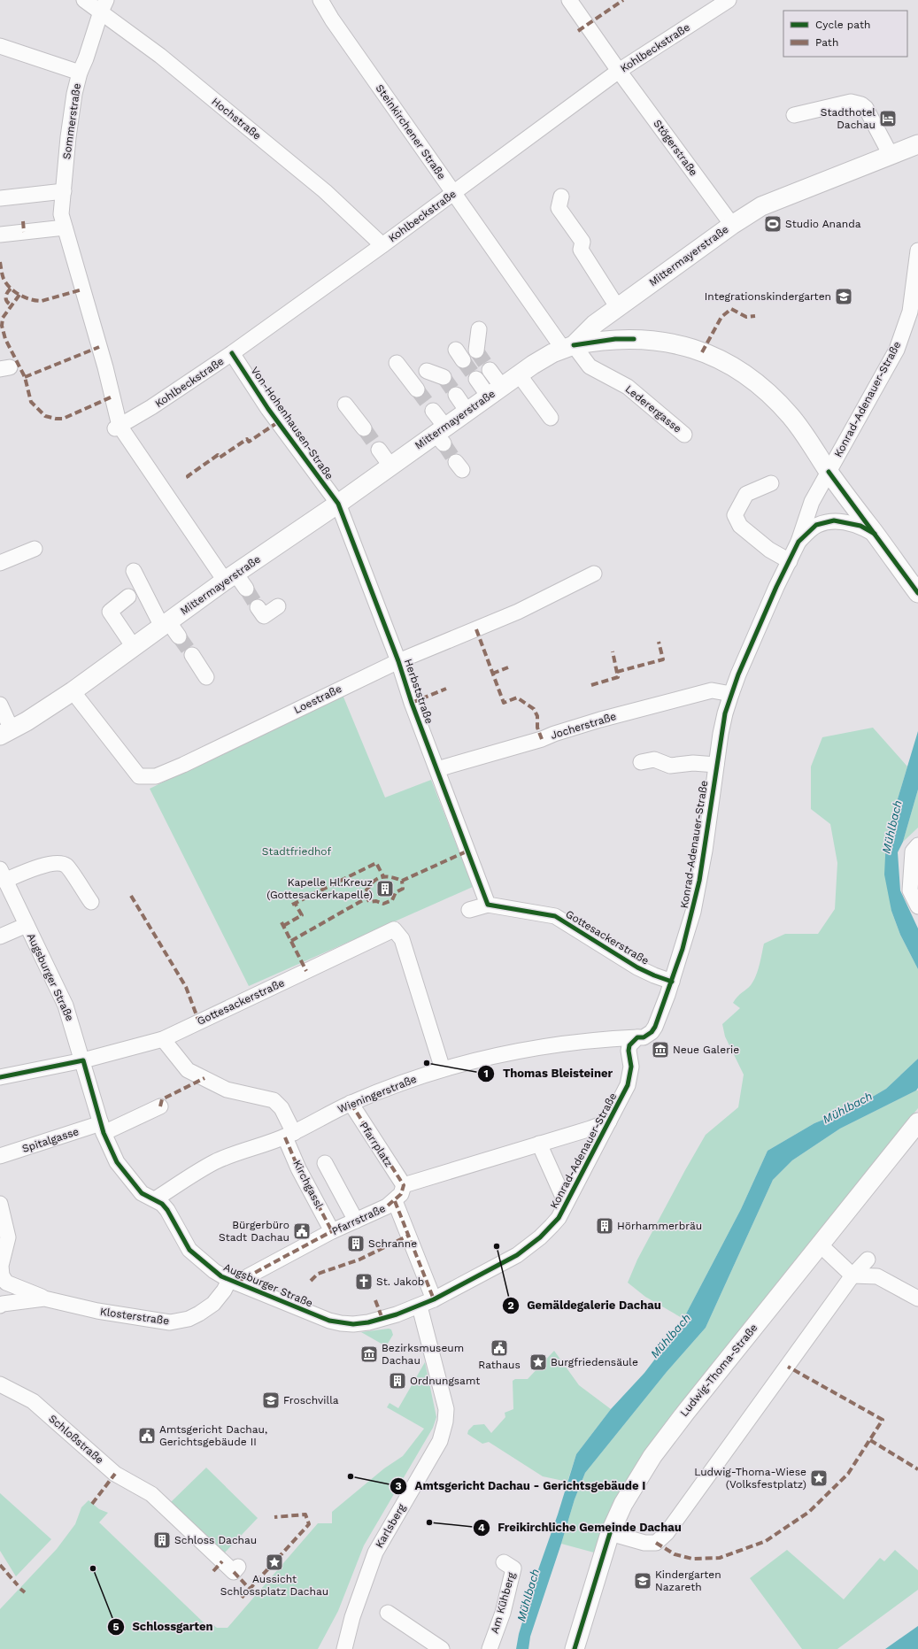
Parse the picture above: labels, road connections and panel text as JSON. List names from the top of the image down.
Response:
{
  "streets": {
    "main road": ["Mittermayerstraße", "Ludwig-Thoma-Straße"],
    "street": [
      "Kohlbeckstraße",
      "Hochstraße",
      "Sommerstraße",
      "Steinkirchener Straße",
      "Stögerstraße",
      "Konrad-Adenauer-Straße",
      "Lederergasse",
      "Von-Hohenhausen-Straße",
      "Herbststraße",
      "Loestraße",
      "Jocherstraße",
      "Gottesackerstraße",
      "Augsburger Straße",
      "Wieningerstraße",
      "Spitalgasse",
      "Pfarrplatz",
      "Kirchgassl",
      "Pfarrstraße",
      "Klosterstraße",
      "Schloßstraße",
      "Karlsberg",
      "Am Kühberg"
    ]
  },
  "crossings": [
    ["Kohlbeckstraße", "Hochstraße"],
    ["Kohlbeckstraße", "Steinkirchener Straße"],
    ["Kohlbeckstraße", "Stögerstraße"],
    ["Kohlbeckstraße", "Von-Hohenhausen-Straße"],
    ["Hochstraße", "Sommerstraße"],
    ["Steinkirchener Straße", "Mittermayerstraße"],
    ["Steinkirchener Straße", "Lederergasse"],
    ["Stögerstraße", "Mittermayerstraße"],
    ["Mittermayerstraße", "Lederergasse"],
    ["Mittermayerstraße", "Von-Hohenhausen-Straße"],
    ["Mittermayerstraße", "Herbststraße"],
    ["Mittermayerstraße", "Loestraße"],
    ["Konrad-Adenauer-Straße", "Jocherstraße"],
    ["Konrad-Adenauer-Straße", "Gottesackerstraße"],
    ["Konrad-Adenauer-Straße", "Augsburger Straße"],
    ["Konrad-Adenauer-Straße", "Wieningerstraße"],
    ["Konrad-Adenauer-Straße", "Karlsberg"],
    ["Von-Hohenhausen-Straße", "Herbststraße"],
    ["Herbststraße", "Loestraße"],
    ["Herbststraße", "Jocherstraße"],
    ["Herbststraße", "Gottesackerstraße"],
    ["Gottesackerstraße", "Augsburger Straße"],
    ["Gottesackerstraße", "Wieningerstraße"],
    ["Gottesackerstraße", "Kirchgassl"],
    ["Augsburger Straße", "Wieningerstraße"],
    ["Augsburger Straße", "Spitalgasse"],
    ["Augsburger Straße", "Pfarrstraße"],
    ["Augsburger Straße", "Klosterstraße"],
    ["Augsburger Straße", "Karlsberg"],
    ["Wieningerstraße", "Pfarrplatz"],
    ["Wieningerstraße", "Kirchgassl"],
    ["Pfarrplatz", "Pfarrstraße"],
    ["Kirchgassl", "Pfarrstraße"],
    ["Pfarrstraße", "Klosterstraße"]
  ],
  "water": ["Mühlbach"],
  "parks": ["Stadtfriedhof"],
  "places": {
    "hotel": ["Stadthotel Dachau"],
    "sports": ["Studio Ananda"],
    "school or university": ["Integrationskindergarten", "Froschvilla", "Kindergarten Nazareth"],
    "building": [
      "Kapelle Hl.Kreuz (Gottesackerkapelle)",
      "Hörhammerbräu",
      "Schranne",
      "Ordnungsamt",
      "Schloss Dachau"
    ],
    "museum": ["Neue Galerie", "Bezirksmuseum Dachau"],
    "other": [
      "Thomas Bleisteiner",
      "Gemäldegalerie Dachau",
      "Amtsgericht Dachau - Gerichtsgebäude I",
      "Freikirchliche Gemeinde Dachau",
      "Schlossgarten"
    ],
    "public building": ["Bürgerbüro Stadt Dachau", "Rathaus", "Amtsgericht Dachau, Gerichtsgebäude II"],
    "church": ["St. Jakob"],
    "place": ["Burgfriedensäule", "Ludwig-Thoma-Wiese (Volksfestplatz)", "Aussicht Schlossplatz Dachau"]
  },
  "legend": ["Cycle path", "Path"]
}
